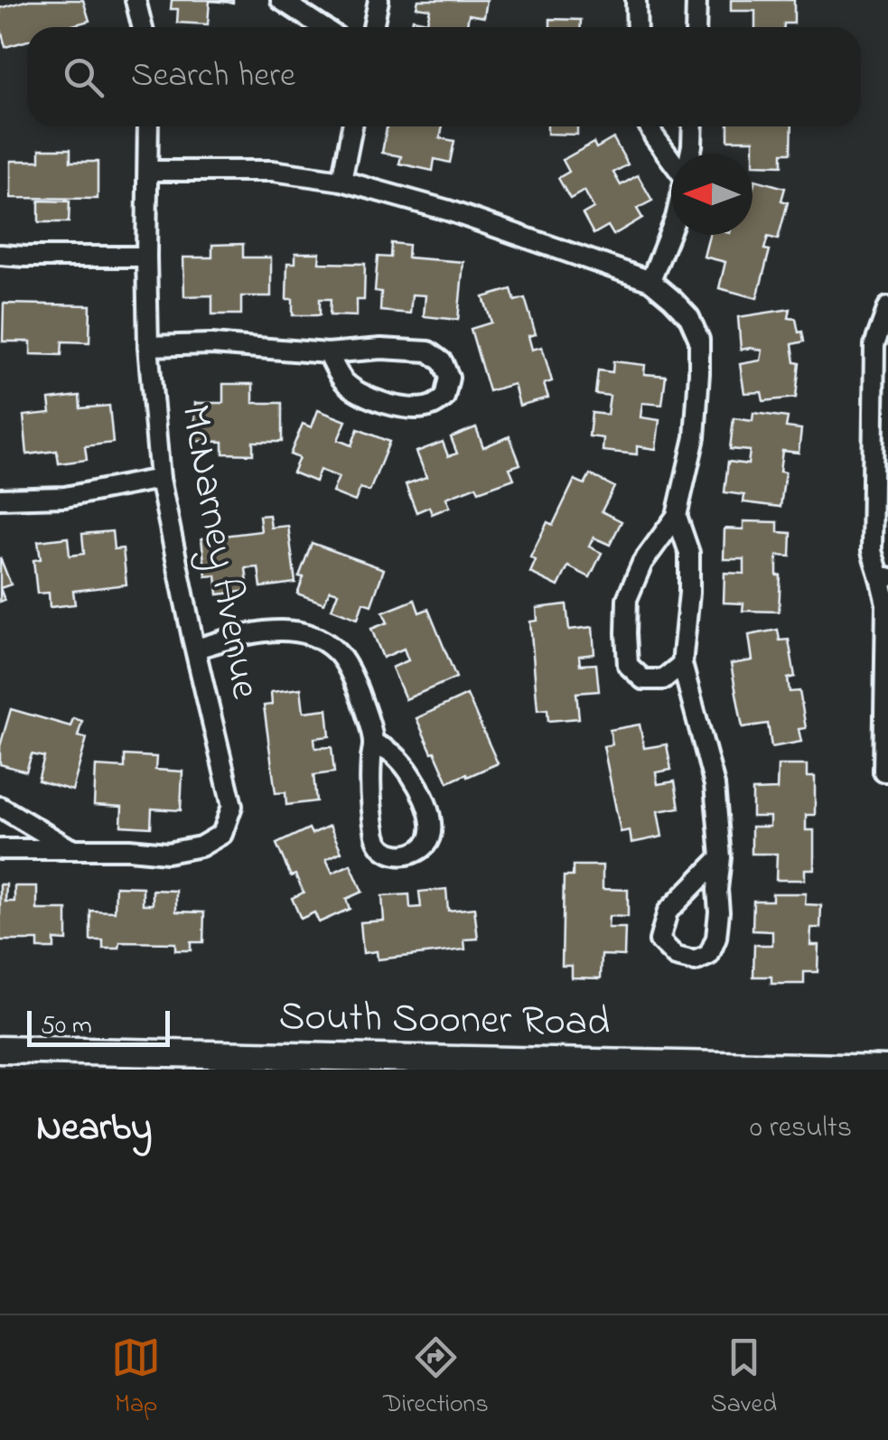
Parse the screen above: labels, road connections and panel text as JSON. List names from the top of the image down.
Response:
{
  "streets": {
    "main road": ["South Sooner Road"],
    "street": ["McNarney Avenue"]
  },
  "scale_bar": "50 m",
  "north": "left",
  "page": {
    "search": "Search here",
    "scale": "50 m",
    "heading": ["Nearby", "0 results"],
    "nav": ["Map", "Directions", "Saved"]
  }
}
